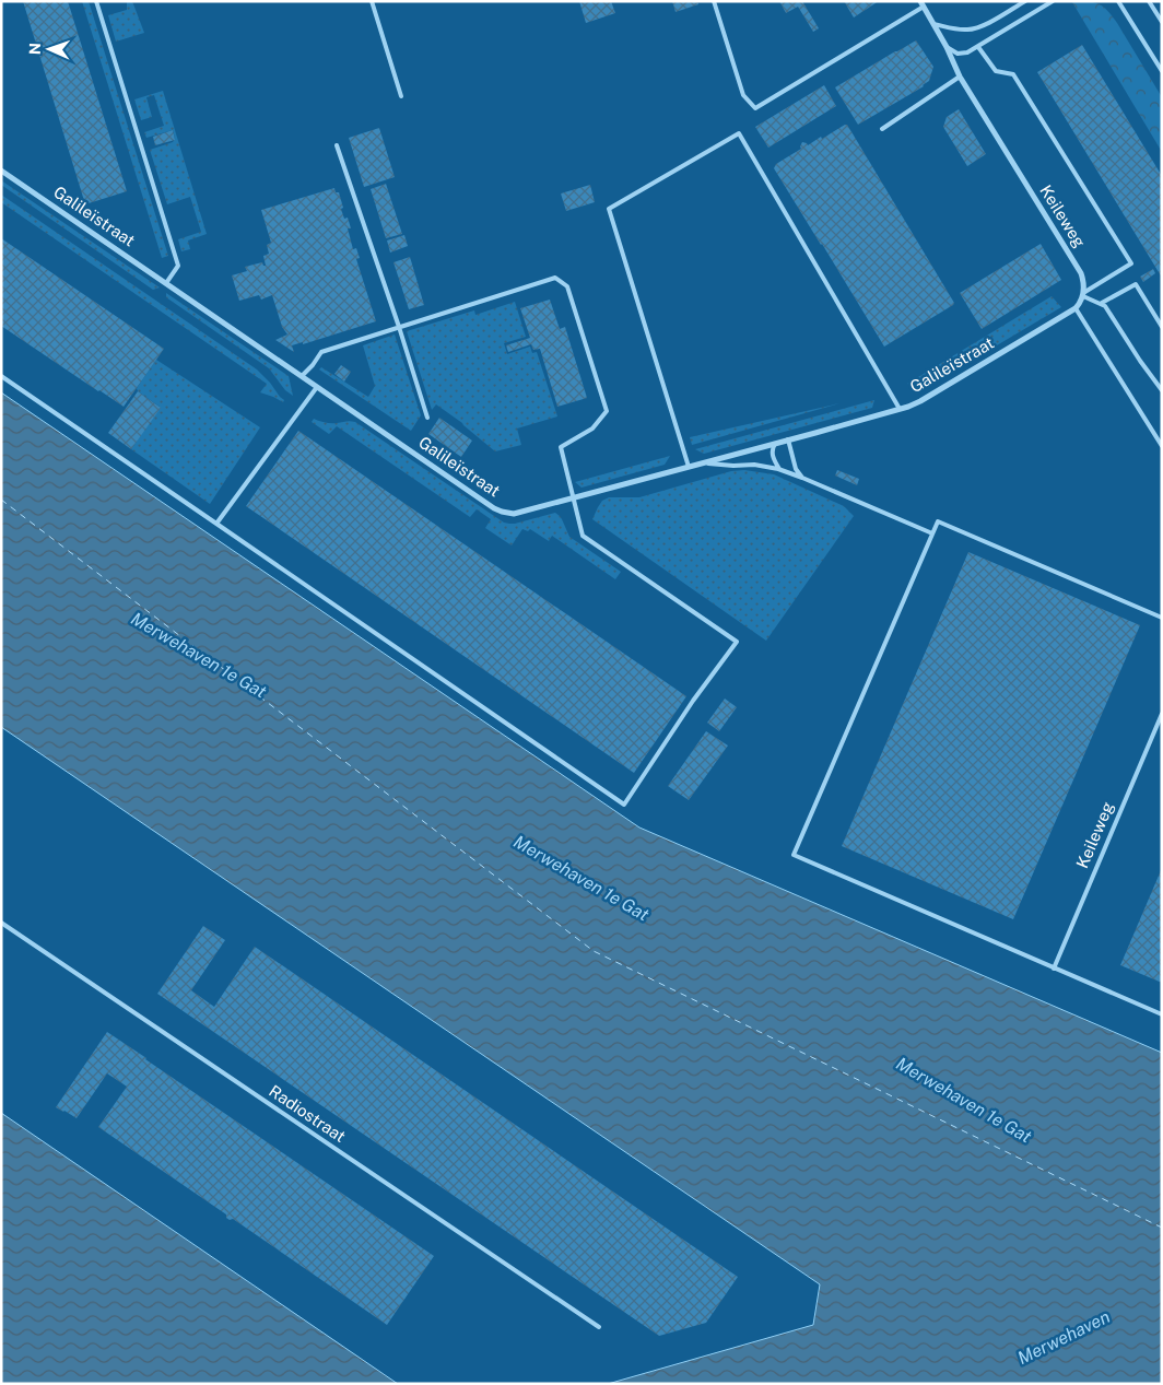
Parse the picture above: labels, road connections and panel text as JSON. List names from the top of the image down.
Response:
{
  "streets": {
    "street": ["Galileïstraat", "Keileweg"],
    "lane": ["Radiostraat"]
  },
  "water": ["Merwehaven 1e Gat", "Merwehaven"],
  "north": "left"
}
